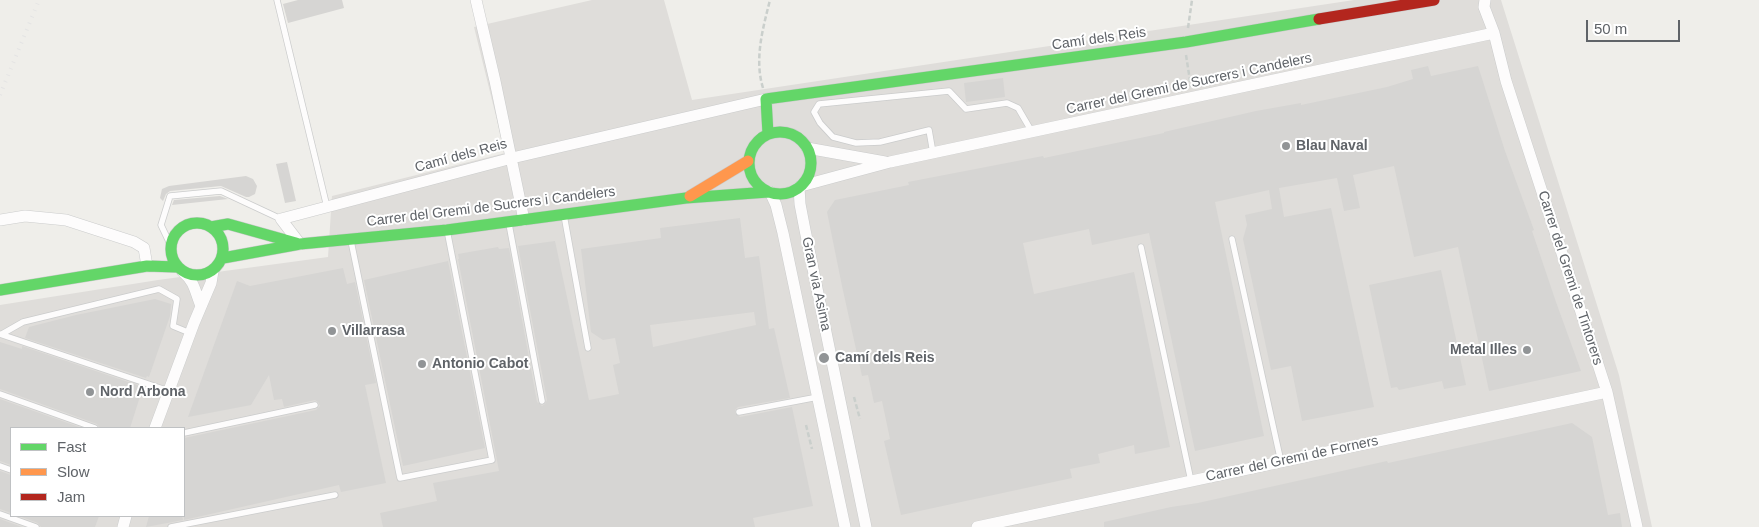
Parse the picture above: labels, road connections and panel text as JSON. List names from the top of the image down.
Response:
{
  "streets": {
    "street": [
      "Camí dels Reis",
      "Carrer del Gremi de Sucrers i Candelers",
      "Carrer del Gremi de Tintorers",
      "Gran via Asima",
      "Carrer del Gremi de Forners"
    ]
  },
  "crossings": [
    ["Carrer del Gremi de Sucrers i Candelers", "Carrer del Gremi de Tintorers"],
    ["Carrer del Gremi de Sucrers i Candelers", "Gran via Asima"],
    ["Carrer del Gremi de Tintorers", "Carrer del Gremi de Forners"]
  ],
  "places": [
    "Blau Naval",
    "Villarrasa",
    "Metal Illes",
    "Camí dels Reis",
    "Antonio Cabot",
    "Nord Arbona"
  ],
  "legend": ["Fast", "Slow", "Jam"],
  "scale_bar": "50 m"
}
